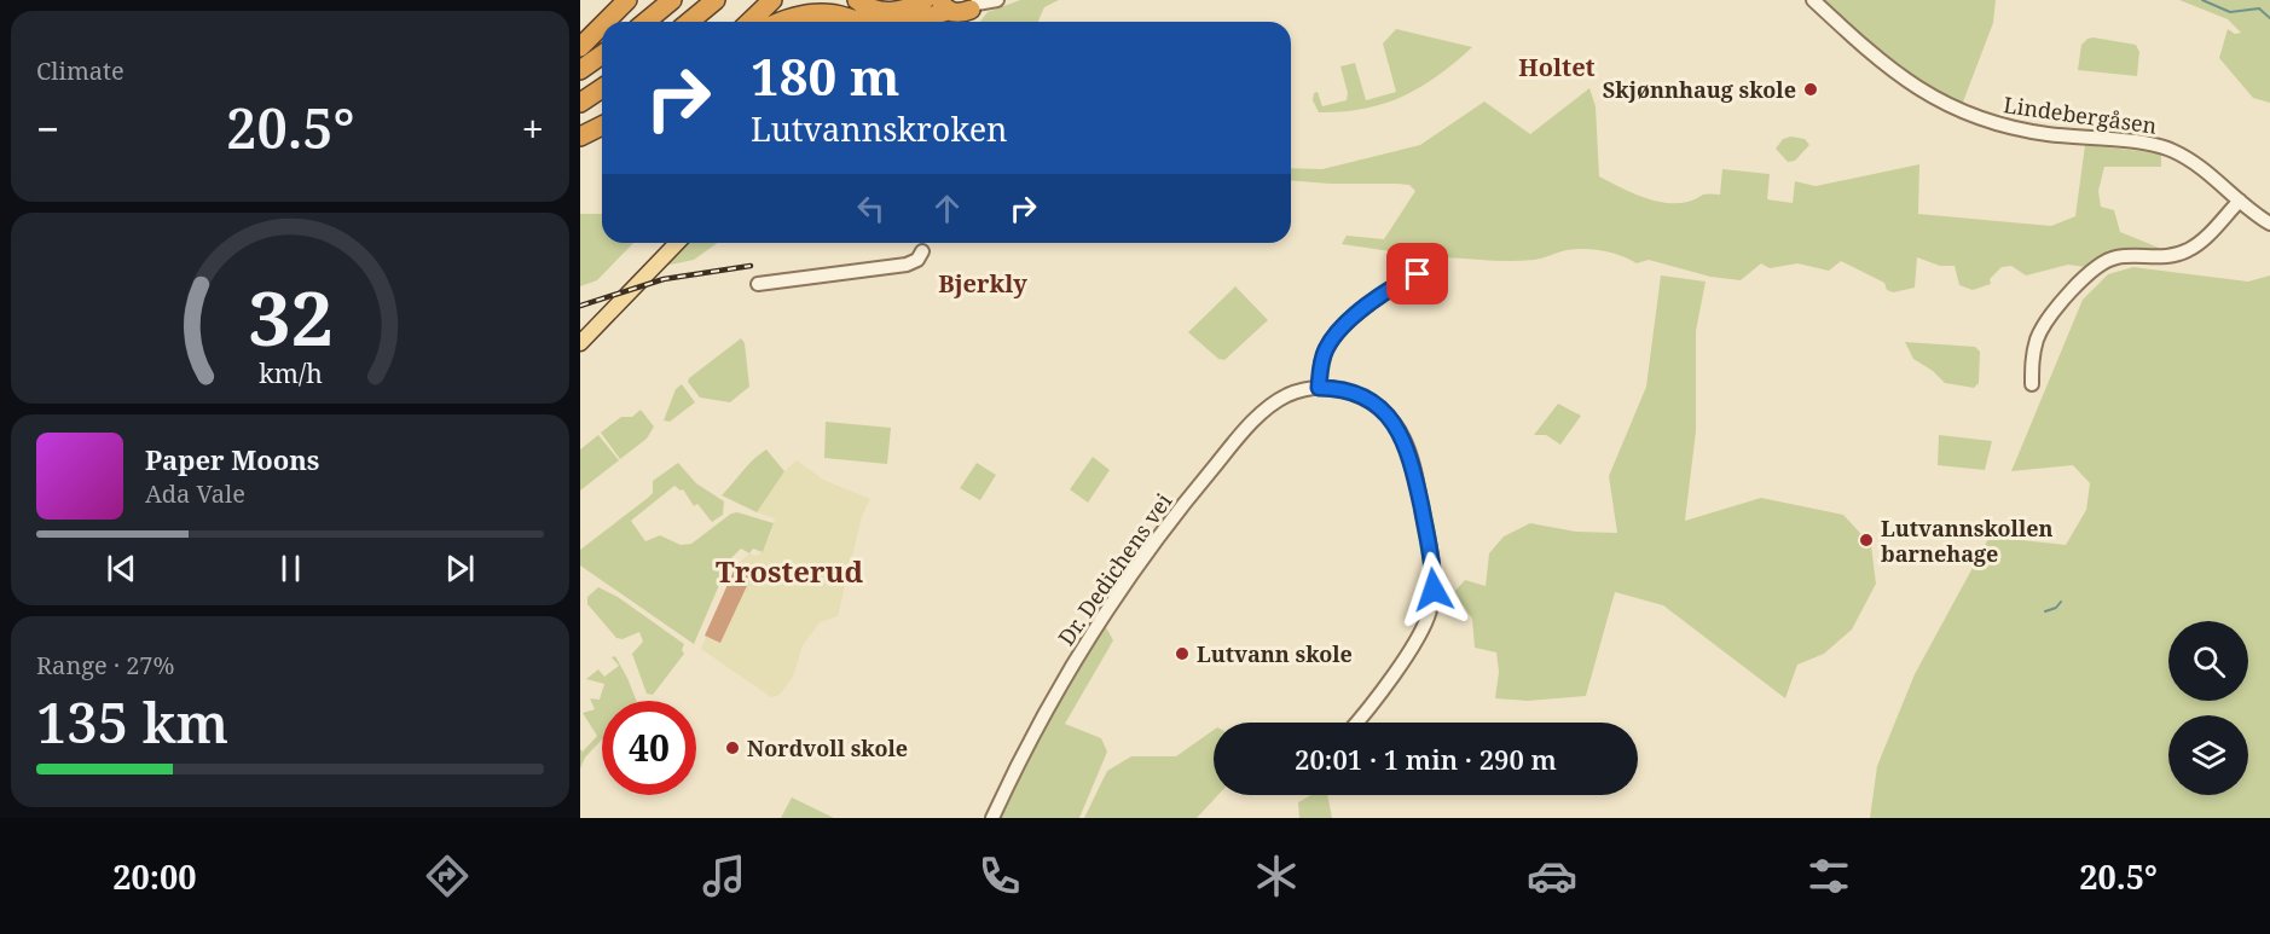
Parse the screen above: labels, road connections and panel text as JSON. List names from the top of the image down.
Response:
{
  "streets": {
    "street": ["Lindebergåsen", "Dr. Dedichens vei"]
  },
  "districts": ["Holtet", "Bjerkly", "Trosterud"],
  "places": [
    "Skjønnhaug skole",
    "Lutvannskollen barnehage",
    "Lutvann skole",
    "Nordvoll skole"
  ],
  "page": {
    "tile": [
      "Climate",
      ["Range · 27%", "135 km"]
    ],
    "turn": ["180 m", "Lutvannskroken"],
    "heat": ["−", "20.5°", "+"],
    "song": ["Paper Moons", "Ada Vale"],
    "limit": "40",
    "trip": "20:01 · 1 min · 290 m",
    "tabs": ["20:00", "20.5°"],
    "gauge": ["32", "km/h"]
  }
}
